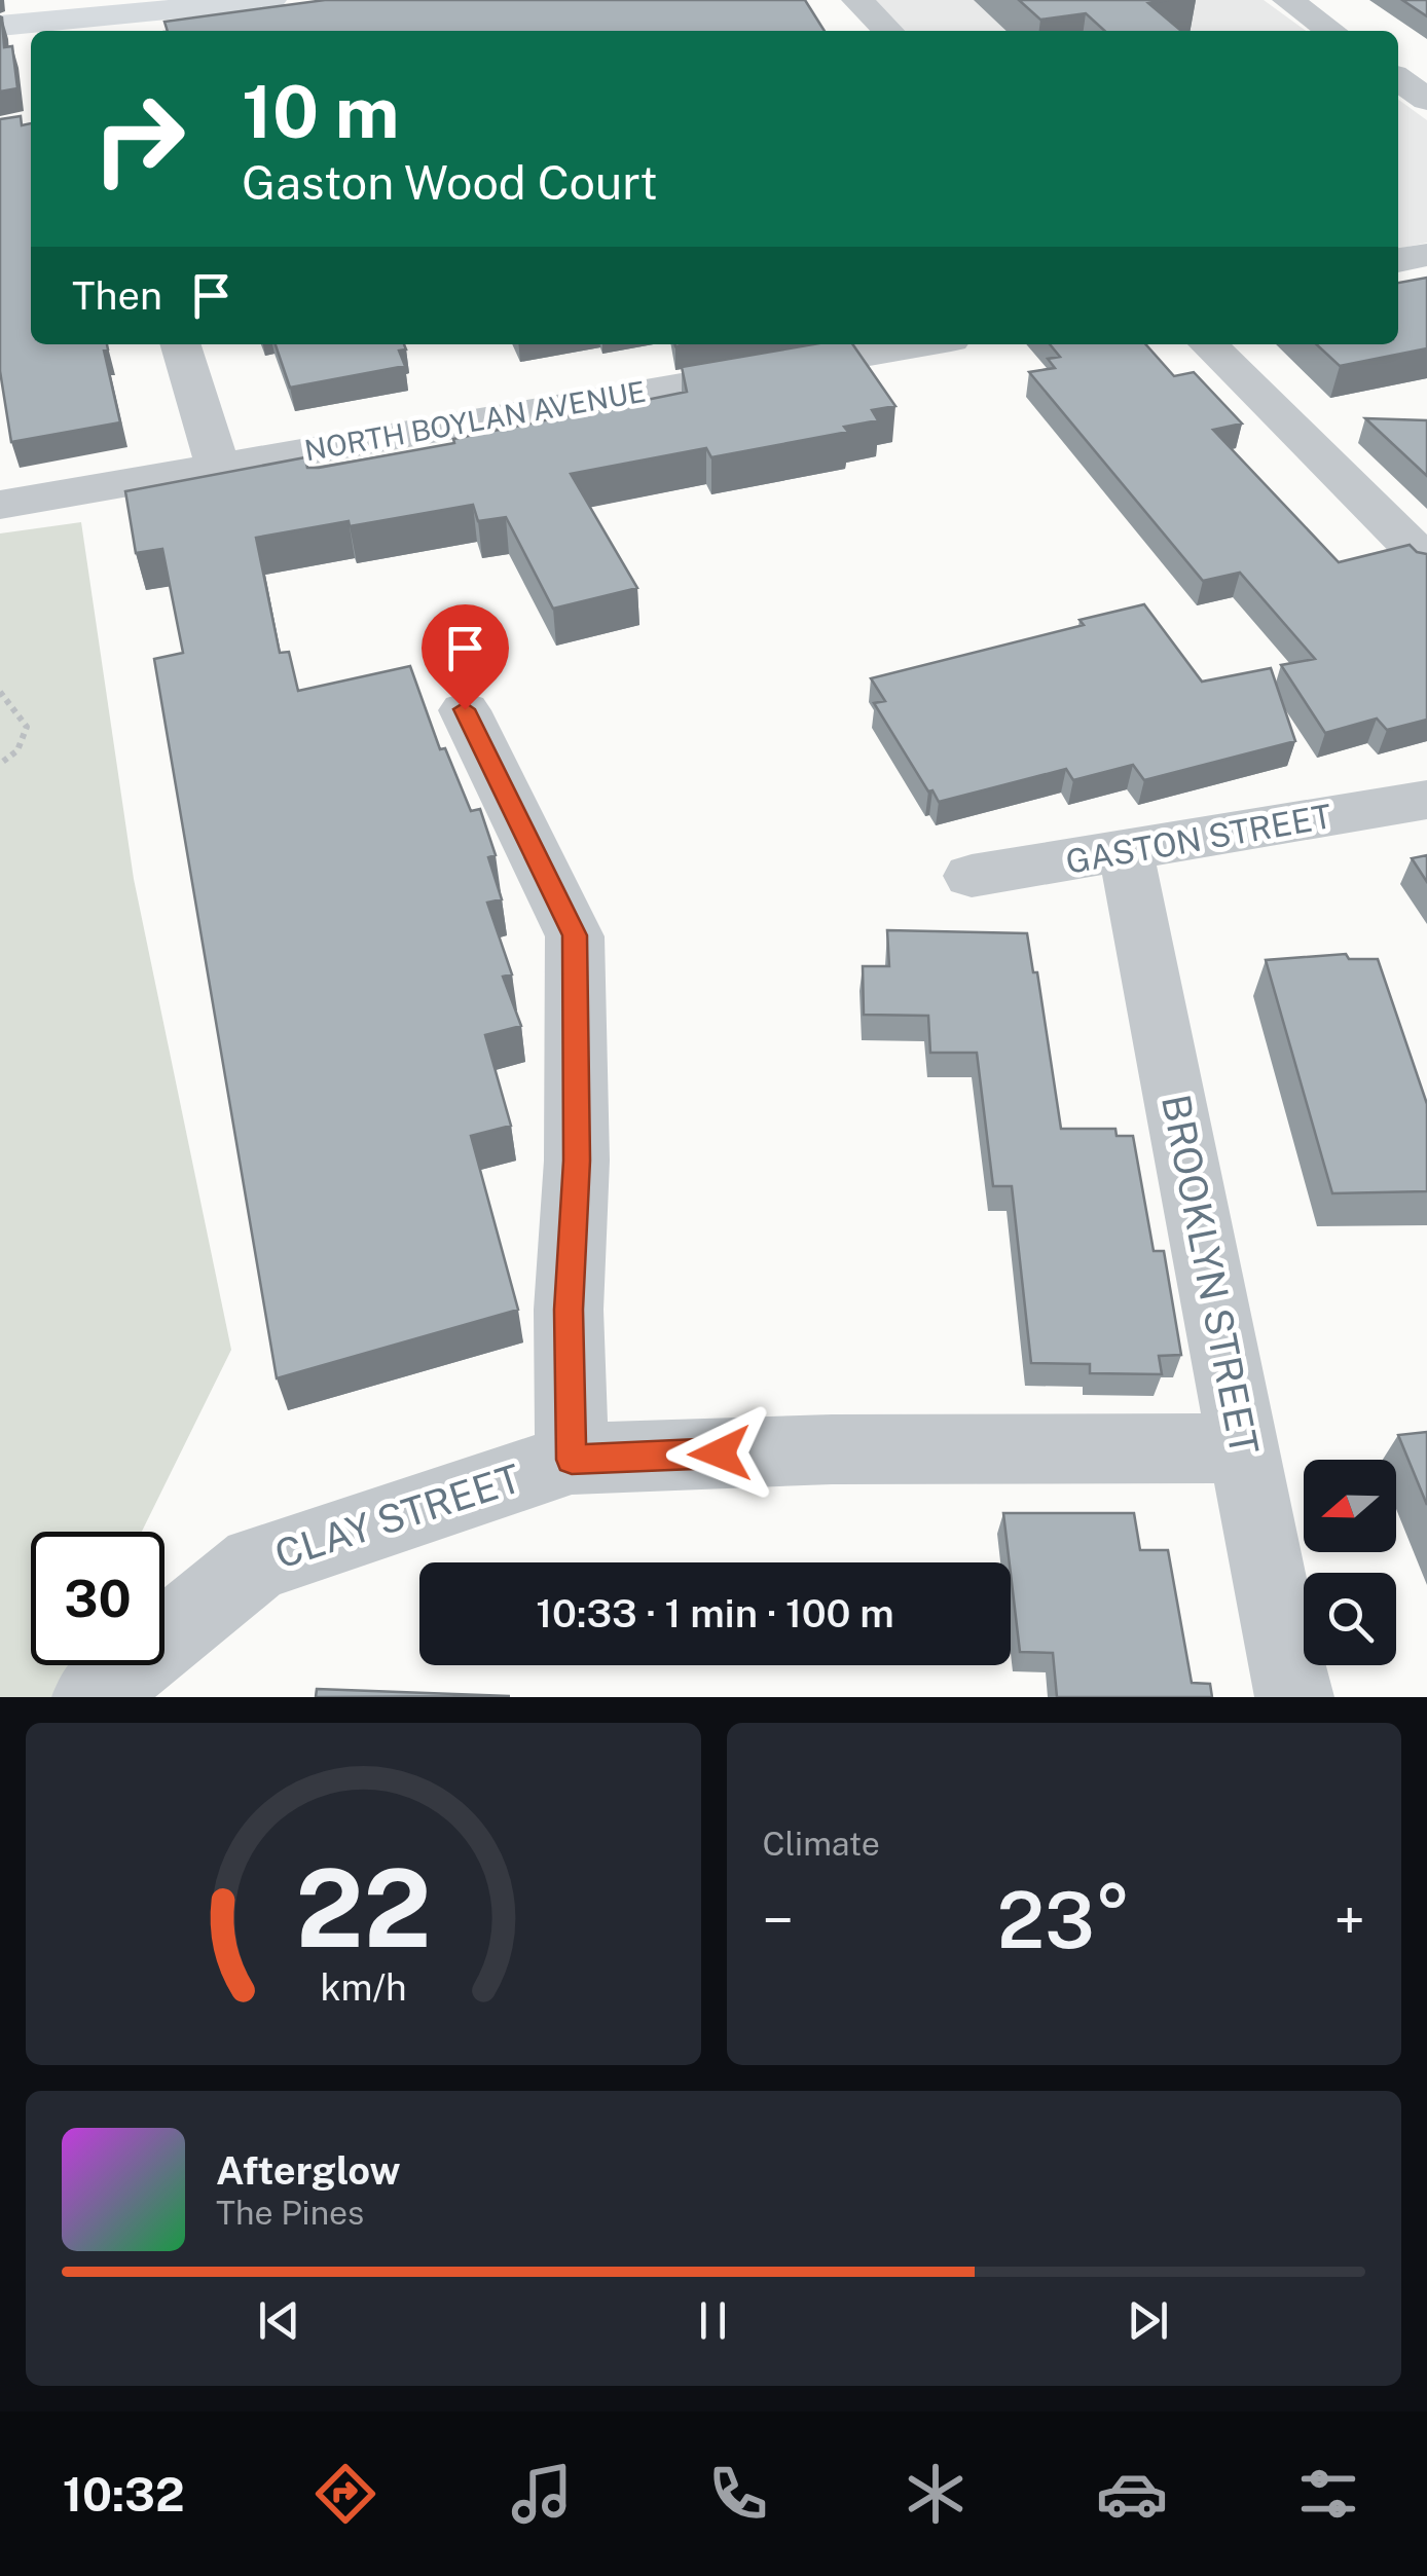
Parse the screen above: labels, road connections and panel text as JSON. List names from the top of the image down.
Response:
{
  "streets": {
    "street": [
      "NORTH BOYLAN AVENUE",
      "GASTON STREET",
      "BROOKLYN STREET",
      "CLAY STREET"
    ]
  },
  "crossings": [
    ["GASTON STREET", "BROOKLYN STREET"],
    ["BROOKLYN STREET", "CLAY STREET"]
  ],
  "north": "left",
  "page": {
    "turn": ["10 m", "Gaston Wood Court"],
    "then": "Then",
    "limit": "30",
    "trip": "10:33 · 1 min · 100 m",
    "tile": "Climate",
    "heat": ["−", "23°", "+"],
    "song": ["Afterglow", "The Pines"],
    "tabs": "10:32",
    "gauge": ["22", "km/h"]
  }
}
